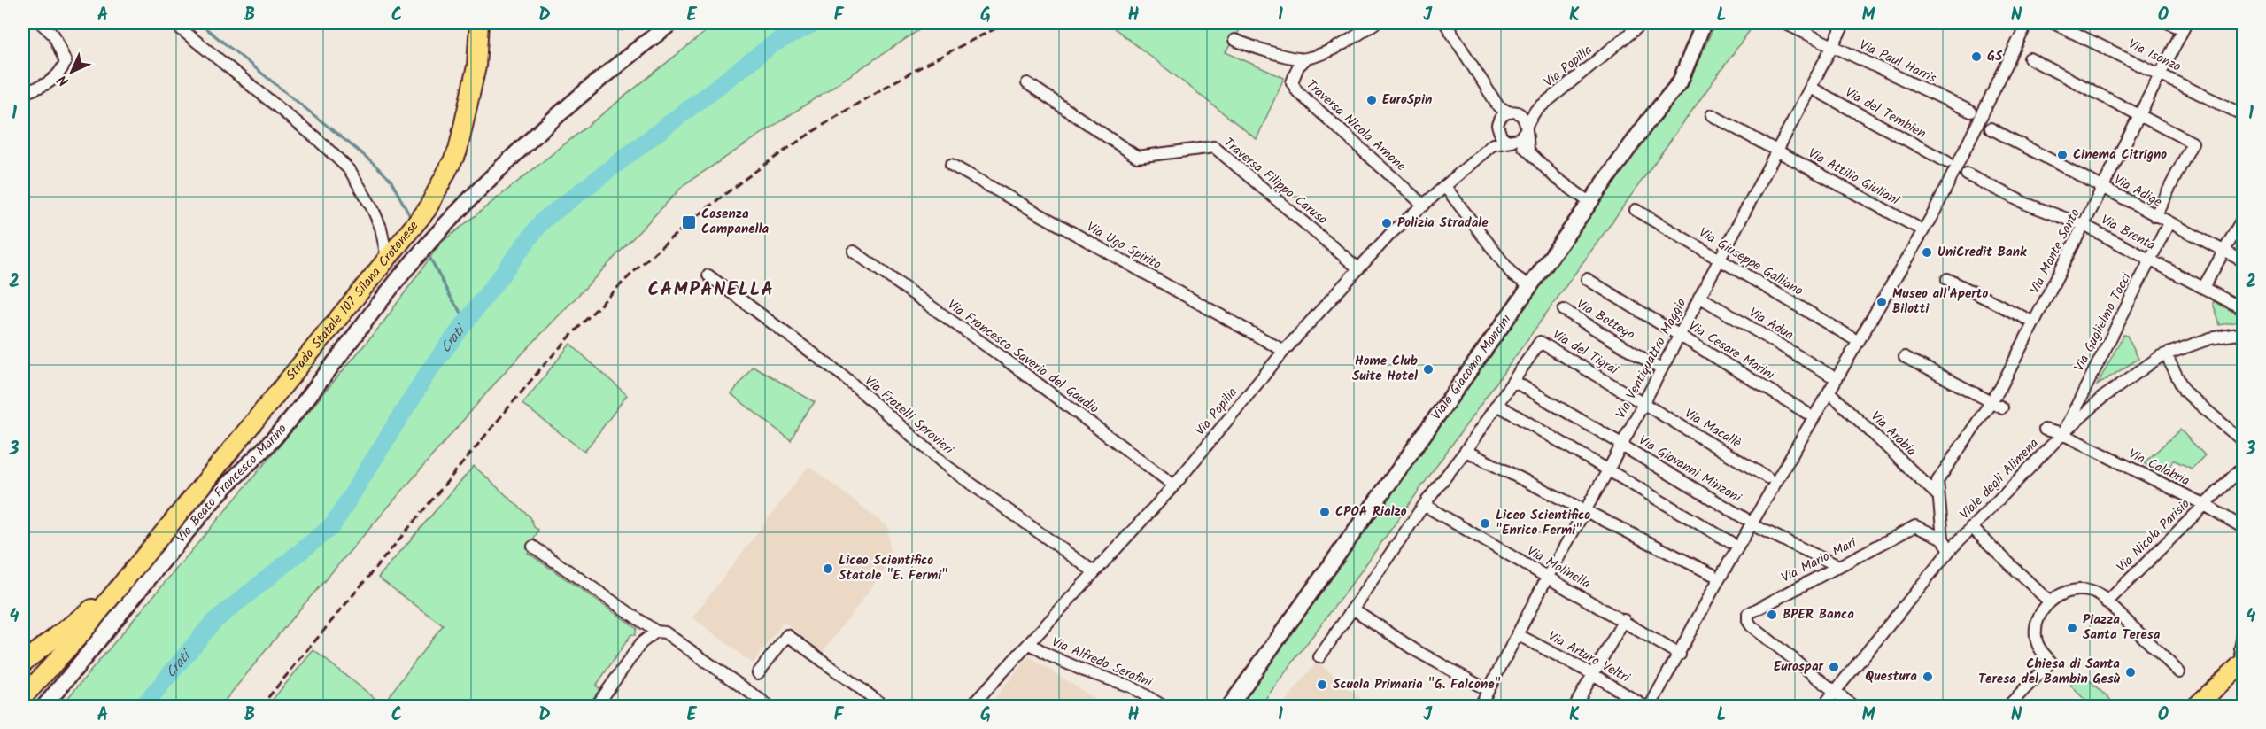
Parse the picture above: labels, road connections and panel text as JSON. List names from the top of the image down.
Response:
{
  "streets": {
    "main road": ["Strada Statale 107 Silana Crotonese"],
    "street": [
      "Via Isonzo",
      "Via Paul Harris",
      "Via Popilia",
      "Via del Tembien",
      "Traversa Nicola Arnone",
      "Via Attilio Giuliani",
      "Traversa Filippo Caruso",
      "Via Adige",
      "Via Brenta",
      "Via Ugo Spirito",
      "Via Monte Santo",
      "Via Giuseppe Galliano",
      "Via Bottego",
      "Via Guglielmo Tocci",
      "Via Adua",
      "Via Cesare Marini",
      "Via del Tigrai",
      "Via Francesco Saverio del Gaudio",
      "Via Ventiquattro Maggio",
      "Viale Giacomo Mancini",
      "Via Fratelli Sprovieri",
      "Via Macallè",
      "Via Arabia",
      "Via Calabria",
      "Via Giovanni Minzoni",
      "Viale degli Alimena",
      "Via Beato Francesco Marino",
      "Via Nicola Parisio",
      "Via Mario Mari",
      "Via Molinella",
      "Via Arturo Veltri",
      "Via Alfredo Serafini"
    ]
  },
  "crossings": [
    ["Via Isonzo", "Via Monte Santo"],
    ["Via Paul Harris", "Via Ventiquattro Maggio"],
    ["Via Popilia", "Traversa Nicola Arnone"],
    ["Via Popilia", "Traversa Filippo Caruso"],
    ["Via Popilia", "Via Ugo Spirito"],
    ["Via Popilia", "Via Francesco Saverio del Gaudio"],
    ["Via Popilia", "Via Fratelli Sprovieri"],
    ["Via Popilia", "Via Alfredo Serafini"],
    ["Via del Tembien", "Via Ventiquattro Maggio"],
    ["Via Attilio Giuliani", "Via Ventiquattro Maggio"],
    ["Via Adige", "Via Monte Santo"],
    ["Via Adige", "Via Guglielmo Tocci"],
    ["Via Brenta", "Via Monte Santo"],
    ["Via Brenta", "Via Guglielmo Tocci"],
    ["Via Monte Santo", "Via Arabia"],
    ["Via Giuseppe Galliano", "Via Ventiquattro Maggio"],
    ["Via Bottego", "Via Ventiquattro Maggio"],
    ["Via Guglielmo Tocci", "Via Calabria"],
    ["Via Guglielmo Tocci", "Viale degli Alimena"],
    ["Via Adua", "Via Ventiquattro Maggio"],
    ["Via Cesare Marini", "Via Ventiquattro Maggio"],
    ["Via del Tigrai", "Via Ventiquattro Maggio"],
    ["Via del Tigrai", "Via Macallè"],
    ["Via del Tigrai", "Via Giovanni Minzoni"],
    ["Via Ventiquattro Maggio", "Via Macallè"],
    ["Via Ventiquattro Maggio", "Via Giovanni Minzoni"],
    ["Via Ventiquattro Maggio", "Via Molinella"],
    ["Via Ventiquattro Maggio", "Via Arturo Veltri"],
    ["Via Calabria", "Viale degli Alimena"],
    ["Via Calabria", "Via Nicola Parisio"],
    ["Viale degli Alimena", "Via Mario Mari"]
  ],
  "districts": ["CAMPANELLA"],
  "water": ["Crati"],
  "places": {
    "other": [
      "GS",
      "EuroSpin",
      "Cinema Citrigno",
      "Polizia Stradale",
      "UniCredit Bank",
      "Museo all'Aperto Bilotti",
      "Home Club Suite Hotel",
      "CPOA Rialzo",
      "Liceo Scientifico \"Enrico Fermi\"",
      "Liceo Scientifico Statale \"E. Fermi\"",
      "BPER Banca",
      "Piazza Santa Teresa",
      "Eurospar",
      "Chiesa di Santa Teresa del Bambin Gesù",
      "Questura",
      "Scuola Primaria \"G. Falcone\""
    ],
    "transit": ["Cosenza Campanella"]
  },
  "north": "bottom left",
  "grid": {
    "columns": [
      "A",
      "B",
      "C",
      "D",
      "E",
      "F",
      "G",
      "H",
      "I",
      "J",
      "K",
      "L",
      "M",
      "N",
      "O"
    ],
    "rows": [
      "1",
      "2",
      "3",
      "4"
    ]
  }
}
